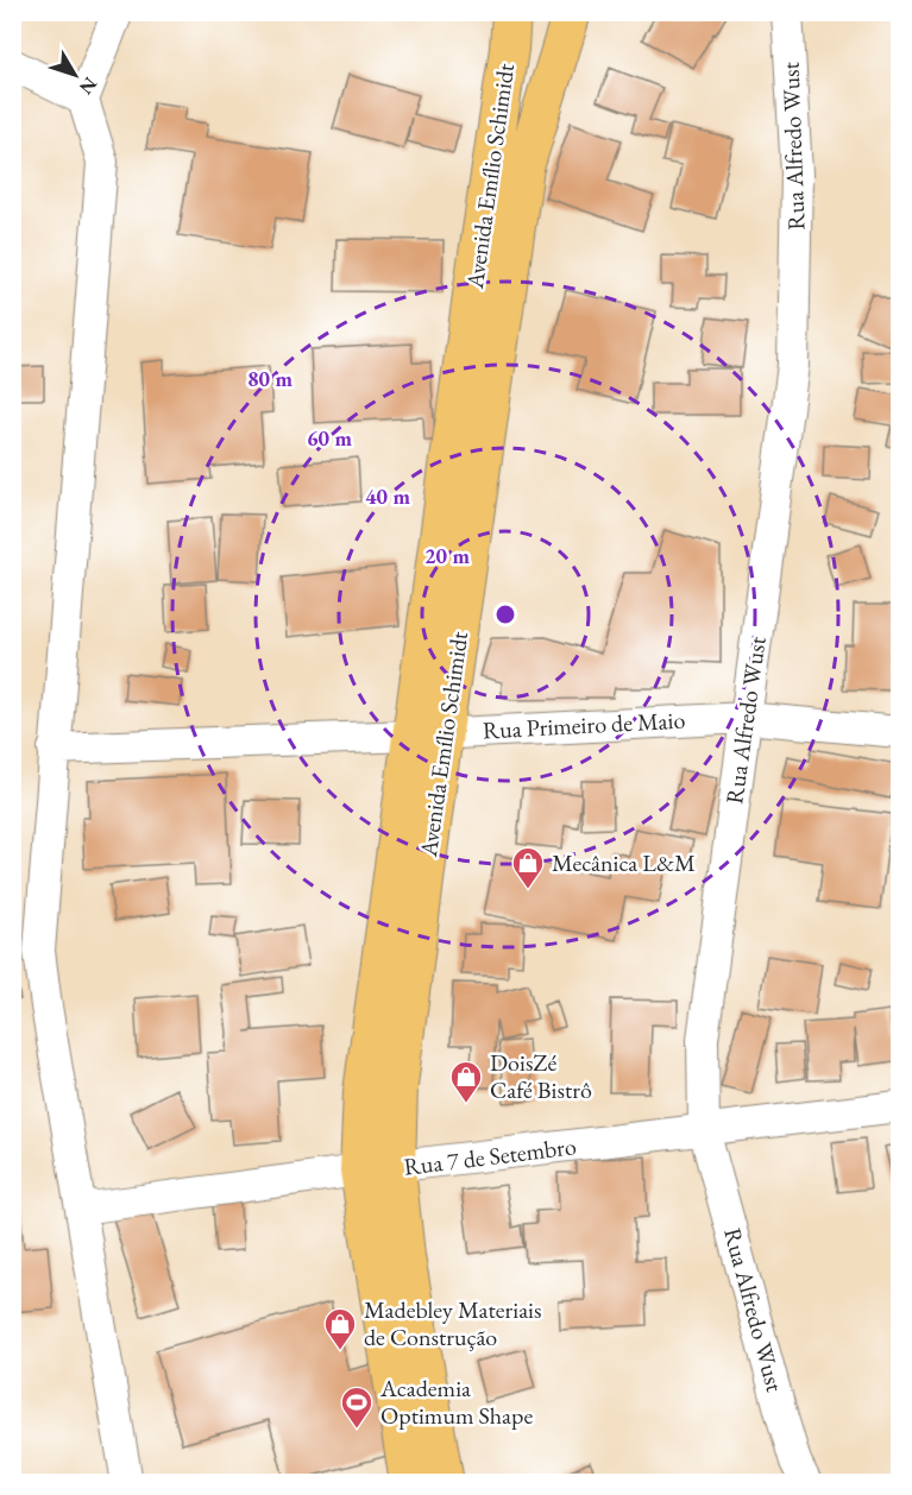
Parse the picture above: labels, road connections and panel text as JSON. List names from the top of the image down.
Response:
{
  "streets": {
    "main road": ["Avenida Emílio Schimidt"],
    "street": ["Rua Alfredo Wust", "Rua Primeiro de Maio", "Rua 7 de Setembro"]
  },
  "crossings": [
    ["Rua Alfredo Wust", "Rua Primeiro de Maio"],
    ["Rua Alfredo Wust", "Rua 7 de Setembro"],
    ["Avenida Emílio Schimidt", "Rua Primeiro de Maio"],
    ["Avenida Emílio Schimidt", "Rua 7 de Setembro"]
  ],
  "places": {
    "shop": ["Mecânica L&M", "DoisZé Café Bistrô", "Madebley Materiais de Construção"],
    "sports": ["Academia Optimum Shape"]
  },
  "north": "bottom right",
  "rings": [
    "80 m",
    "60 m",
    "40 m",
    "20 m"
  ]
}
